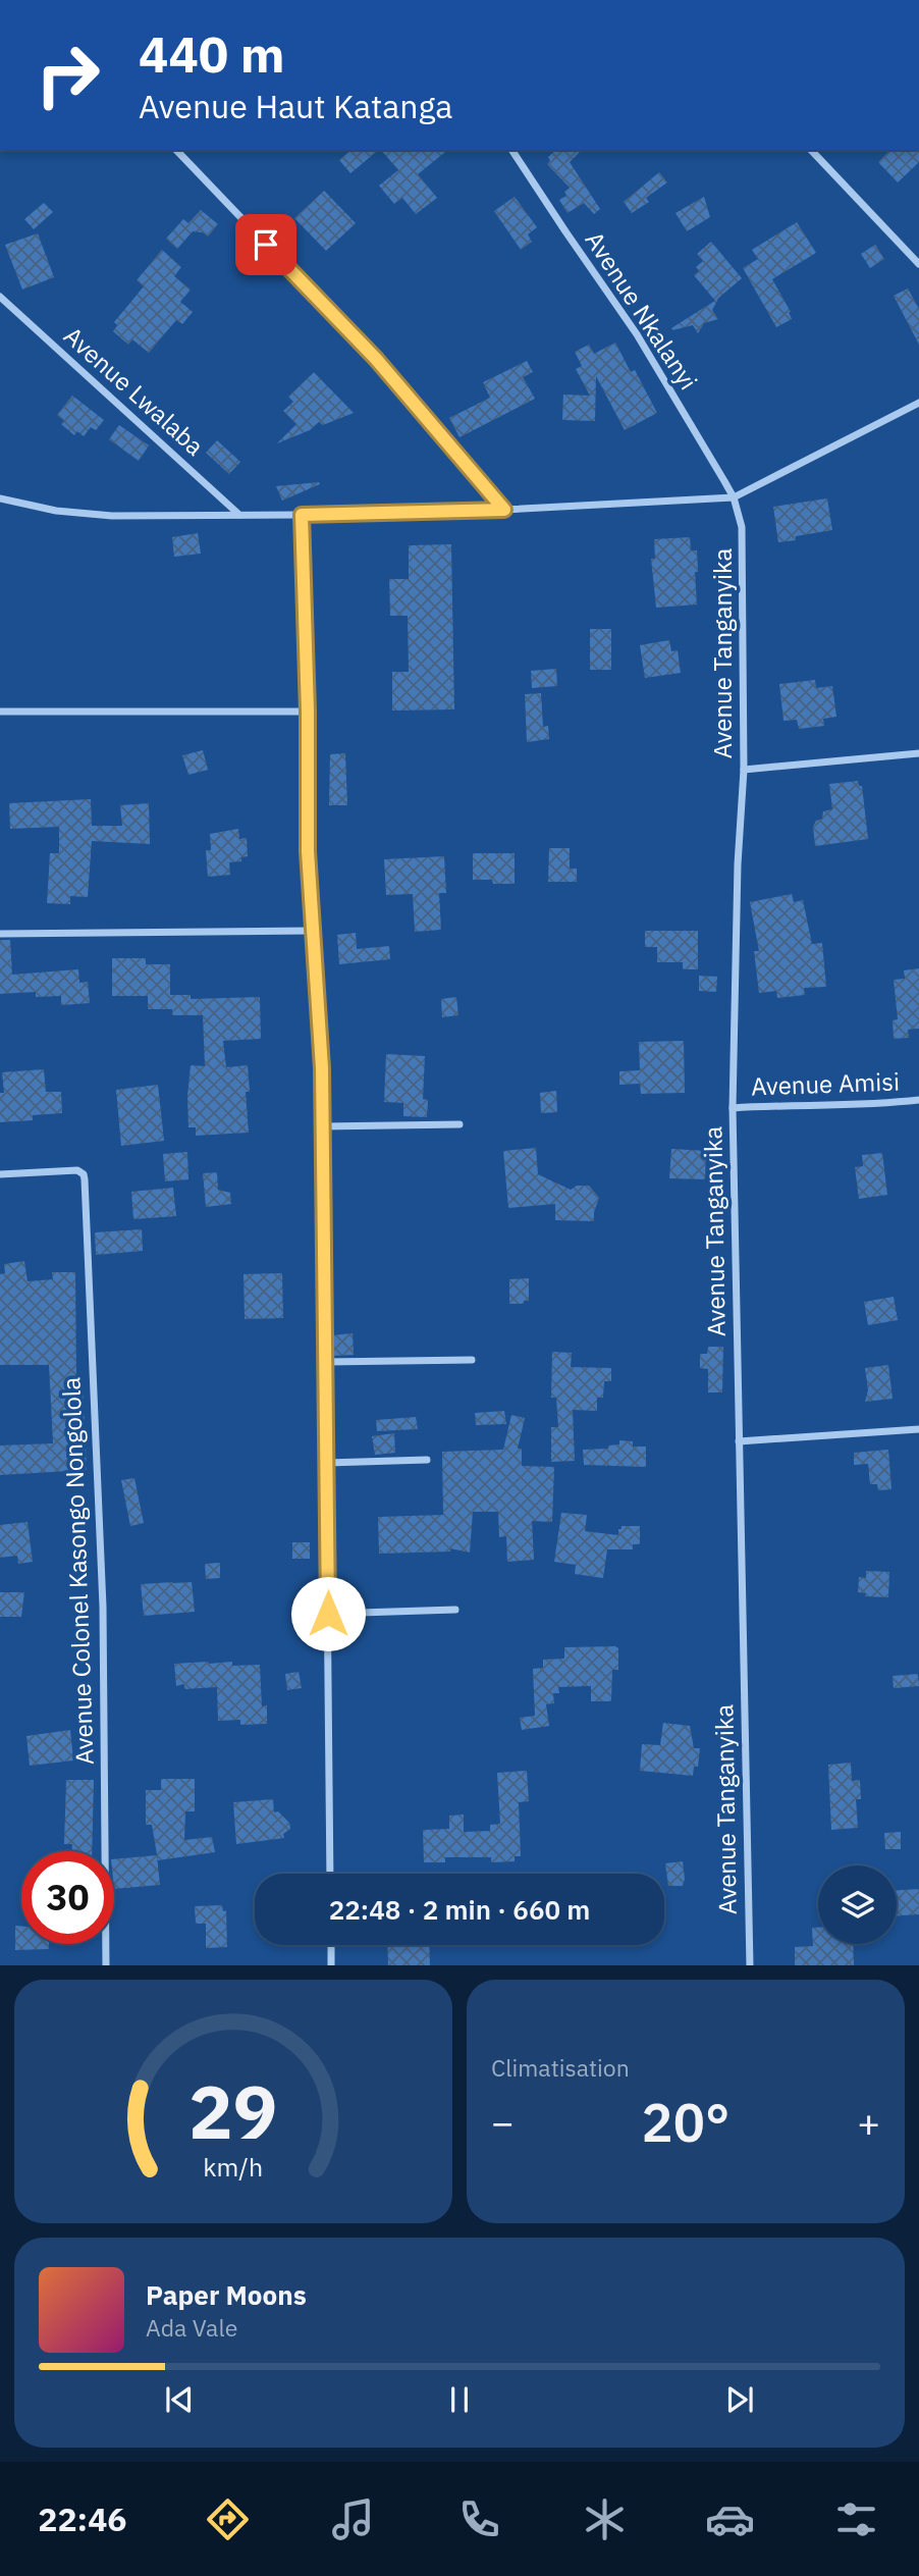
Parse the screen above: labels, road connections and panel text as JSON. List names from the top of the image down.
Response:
{
  "streets": {
    "street": [
      "Avenue Nkalanyi",
      "Avenue Lwalaba",
      "Avenue Tanganyika",
      "Avenue Amisi",
      "Avenue Colonel Kasongo Nongolola"
    ]
  },
  "crossings": [
    ["Avenue Nkalanyi", "Avenue Tanganyika"],
    ["Avenue Tanganyika", "Avenue Amisi"]
  ],
  "page": {
    "turn": ["440 m", "Avenue Haut Katanga"],
    "limit": "30",
    "trip": "22:48 · 2 min · 660 m",
    "tile": "Climatisation",
    "heat": ["−", "20°", "+"],
    "song": ["Paper Moons", "Ada Vale"],
    "tabs": "22:46",
    "gauge": ["29", "km/h"]
  }
}
